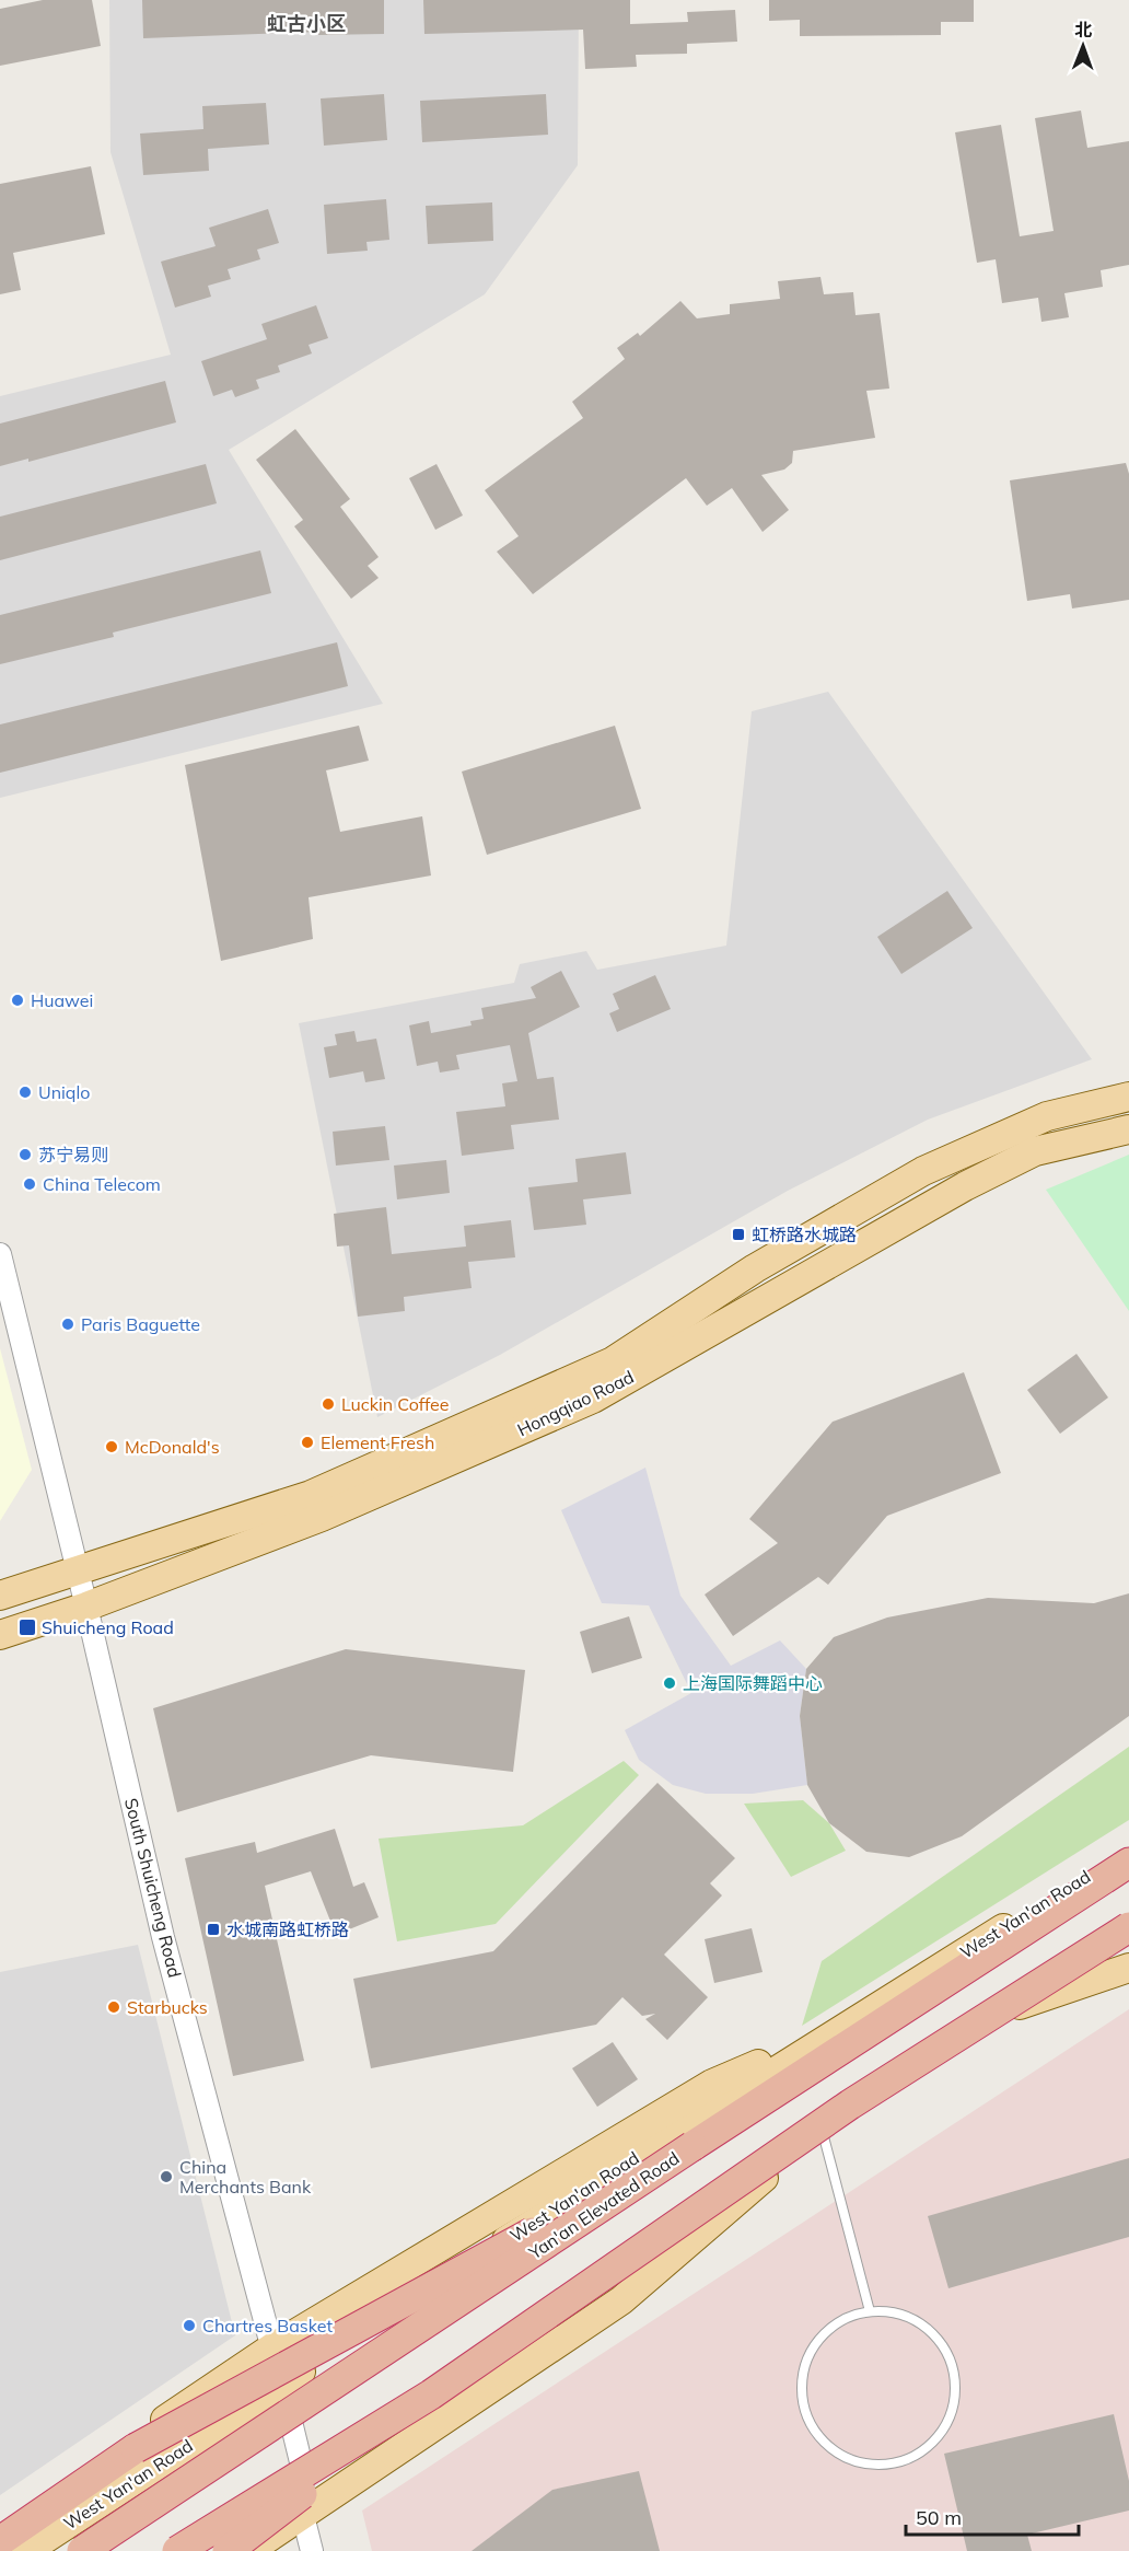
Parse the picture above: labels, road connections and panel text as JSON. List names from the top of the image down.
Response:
{
  "streets": {
    "highway": ["Yan'an Elevated Road"],
    "main road": ["Hongqiao Road", "West Yan'an Road"],
    "street": ["South Shuicheng Road"]
  },
  "crossings": [
    ["Hongqiao Road", "South Shuicheng Road"],
    ["South Shuicheng Road", "West Yan'an Road"]
  ],
  "districts": ["虹古小区"],
  "places": {
    "other": [
      "Huawei",
      "Uniqlo",
      "苏宁易则",
      "China Telecom",
      "Paris Baguette",
      "Luckin Coffee",
      "Element Fresh",
      "McDonald's",
      "上海国际舞蹈中心",
      "Starbucks",
      "China Merchants Bank",
      "Chartres Basket"
    ],
    "transit": ["虹桥路水城路", "Shuicheng Road", "水城南路虹桥路"]
  },
  "scale_bar": "50 m",
  "north": "top"
}
